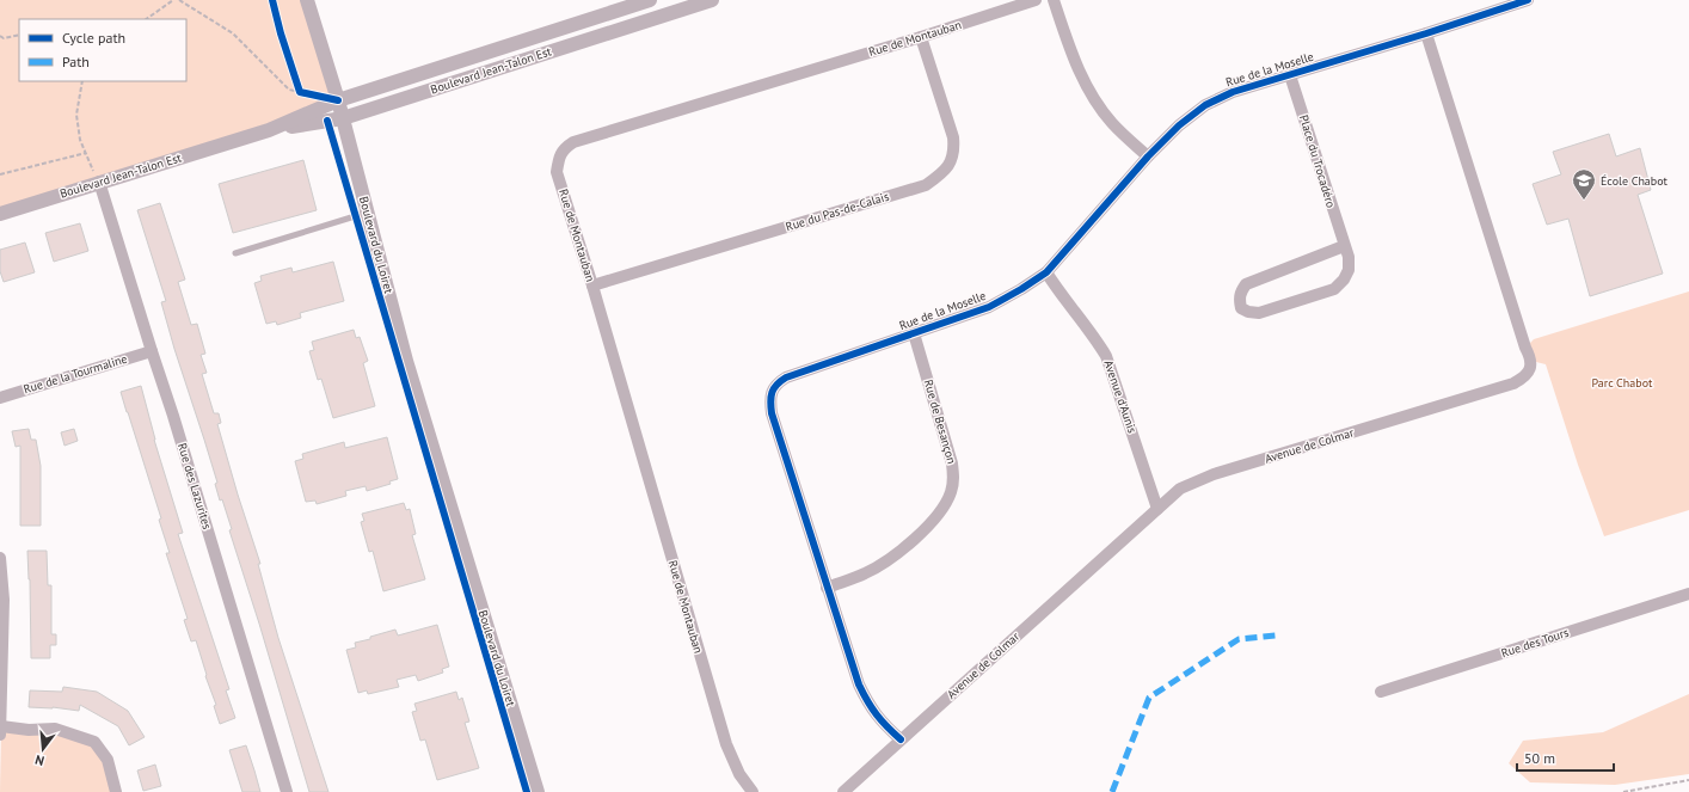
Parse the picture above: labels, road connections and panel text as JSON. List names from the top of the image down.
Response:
{
  "streets": {
    "street": [
      "Rue de Montauban",
      "Rue de la Moselle",
      "Boulevard Jean-Talon Est",
      "Place du Trocadéro",
      "Rue du Pas-de-Calais",
      "Boulevard du Loiret",
      "Rue de la Tourmaline",
      "Avenue d'Aunis",
      "Rue de Besançon",
      "Avenue de Colmar",
      "Rue des Lazurites",
      "Rue des Tours"
    ]
  },
  "crossings": [
    ["Rue de Montauban", "Rue du Pas-de-Calais"],
    ["Rue de la Moselle", "Place du Trocadéro"],
    ["Rue de la Moselle", "Avenue d'Aunis"],
    ["Rue de la Moselle", "Rue de Besançon"],
    ["Rue de la Moselle", "Avenue de Colmar"],
    ["Boulevard Jean-Talon Est", "Boulevard du Loiret"],
    ["Boulevard Jean-Talon Est", "Rue des Lazurites"],
    ["Rue de la Tourmaline", "Rue des Lazurites"],
    ["Avenue d'Aunis", "Avenue de Colmar"]
  ],
  "parks": ["Parc Chabot"],
  "places": {
    "school or university": ["École Chabot"]
  },
  "legend": ["Cycle path", "Path"],
  "scale_bar": "50 m",
  "north": "bottom"
}
